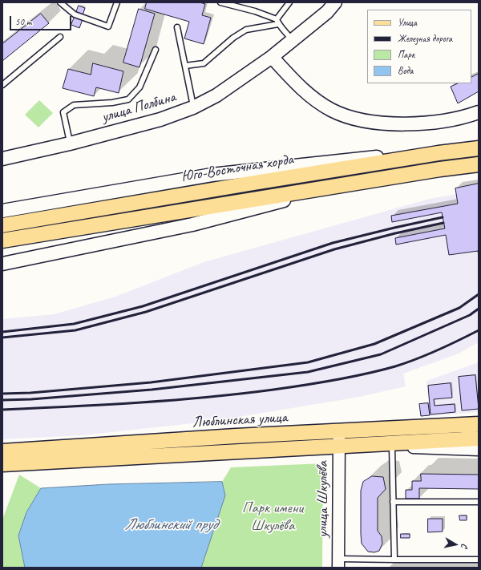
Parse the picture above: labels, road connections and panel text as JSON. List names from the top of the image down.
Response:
{
  "streets": {
    "main road": ["улица Полбина", "Юго-Восточная хорда", "Люблинская улица"],
    "street": ["улица Шкулёва"]
  },
  "crossings": [
    ["Люблинская улица", "улица Шкулёва"]
  ],
  "water": ["Люблинский пруд"],
  "parks": ["Парк имени Шкулёва"],
  "legend": [
    "Улица",
    "Железная дорога",
    "Парк",
    "Вода"
  ],
  "scale_bar": "50 m",
  "north": "right"
}
